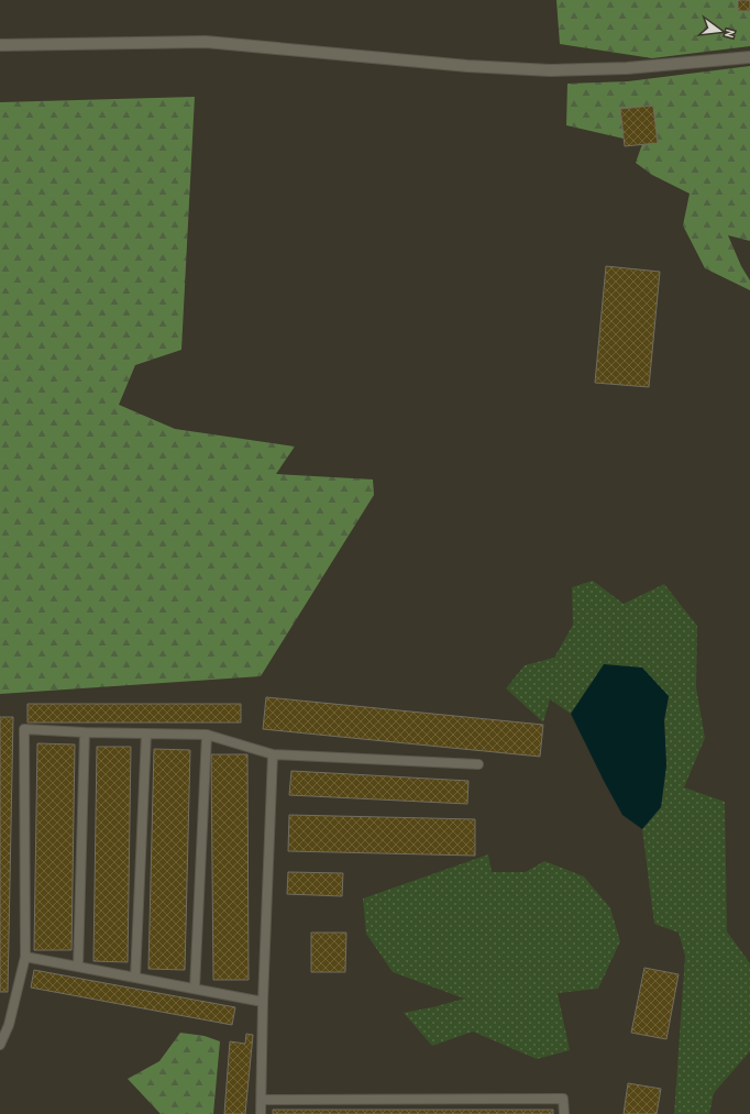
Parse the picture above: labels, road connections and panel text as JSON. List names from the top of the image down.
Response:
{
  "north": "right"
}
